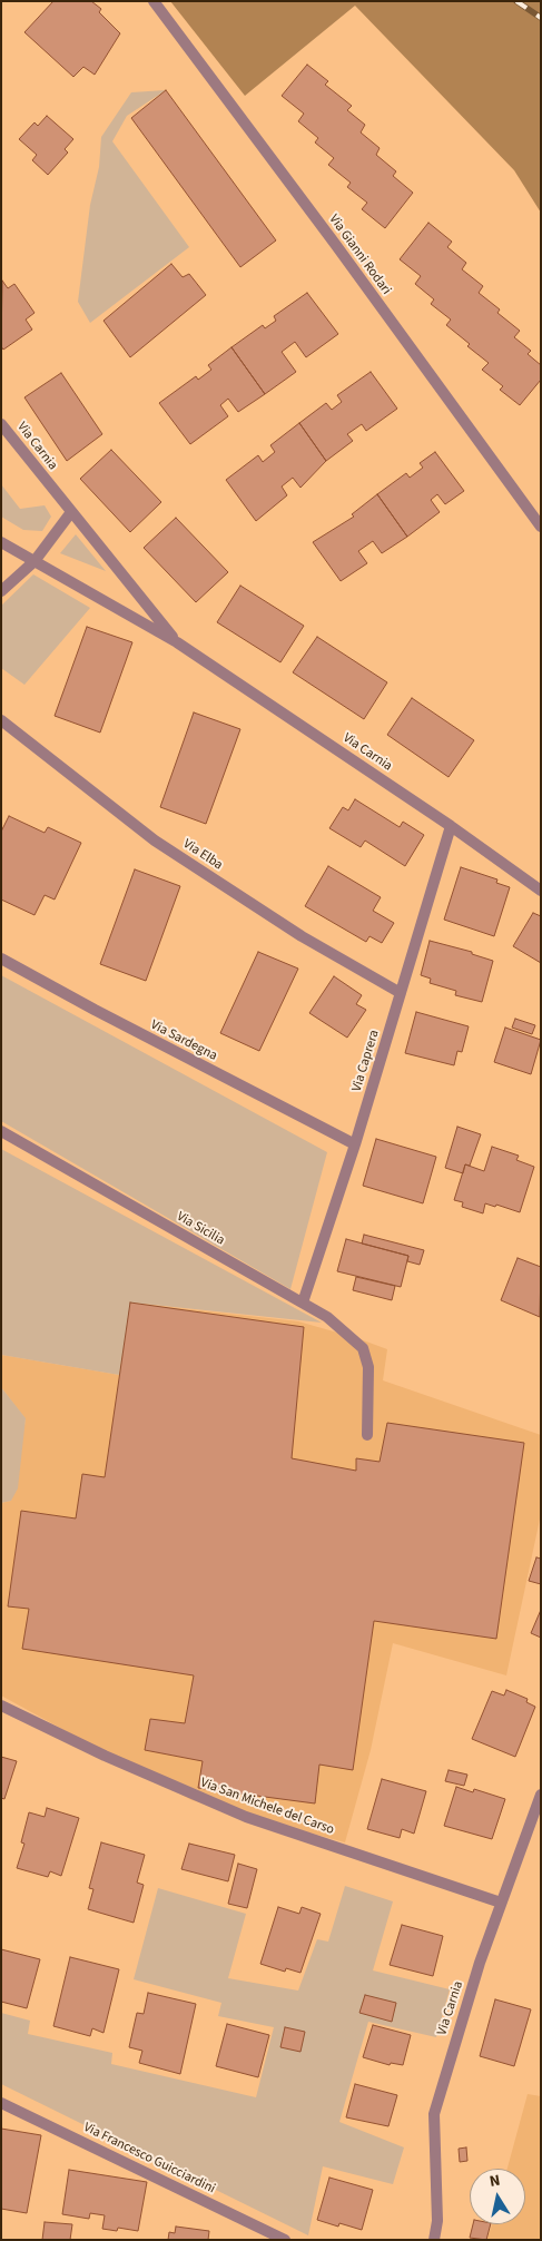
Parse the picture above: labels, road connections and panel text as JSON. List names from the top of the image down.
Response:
{
  "streets": {
    "street": [
      "Via Gianni Rodari",
      "Via Carnia",
      "Via Elba",
      "Via Sardegna",
      "Via Caprera",
      "Via Sicilia",
      "Via San Michele del Carso",
      "Via Francesco Guicciardini"
    ]
  },
  "crossings": [
    ["Via Carnia", "Via Caprera"],
    ["Via Carnia", "Via San Michele del Carso"],
    ["Via Elba", "Via Caprera"],
    ["Via Sardegna", "Via Caprera"],
    ["Via Caprera", "Via Sicilia"]
  ],
  "north": "top"
}
